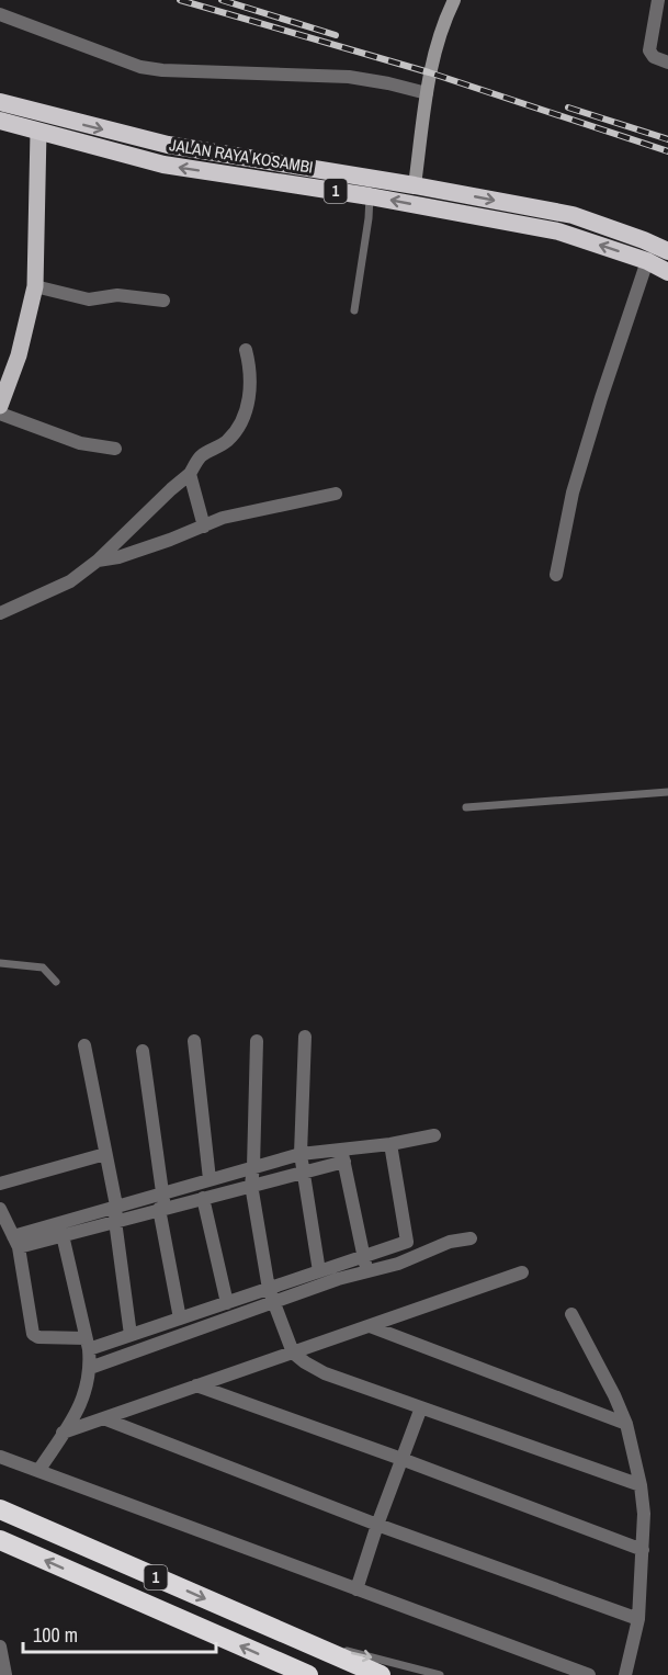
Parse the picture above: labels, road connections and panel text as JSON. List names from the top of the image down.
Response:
{
  "streets": {
    "highway": ["JALAN RAYA KOSAMBI", "1"]
  },
  "scale_bar": "100 m"
}
